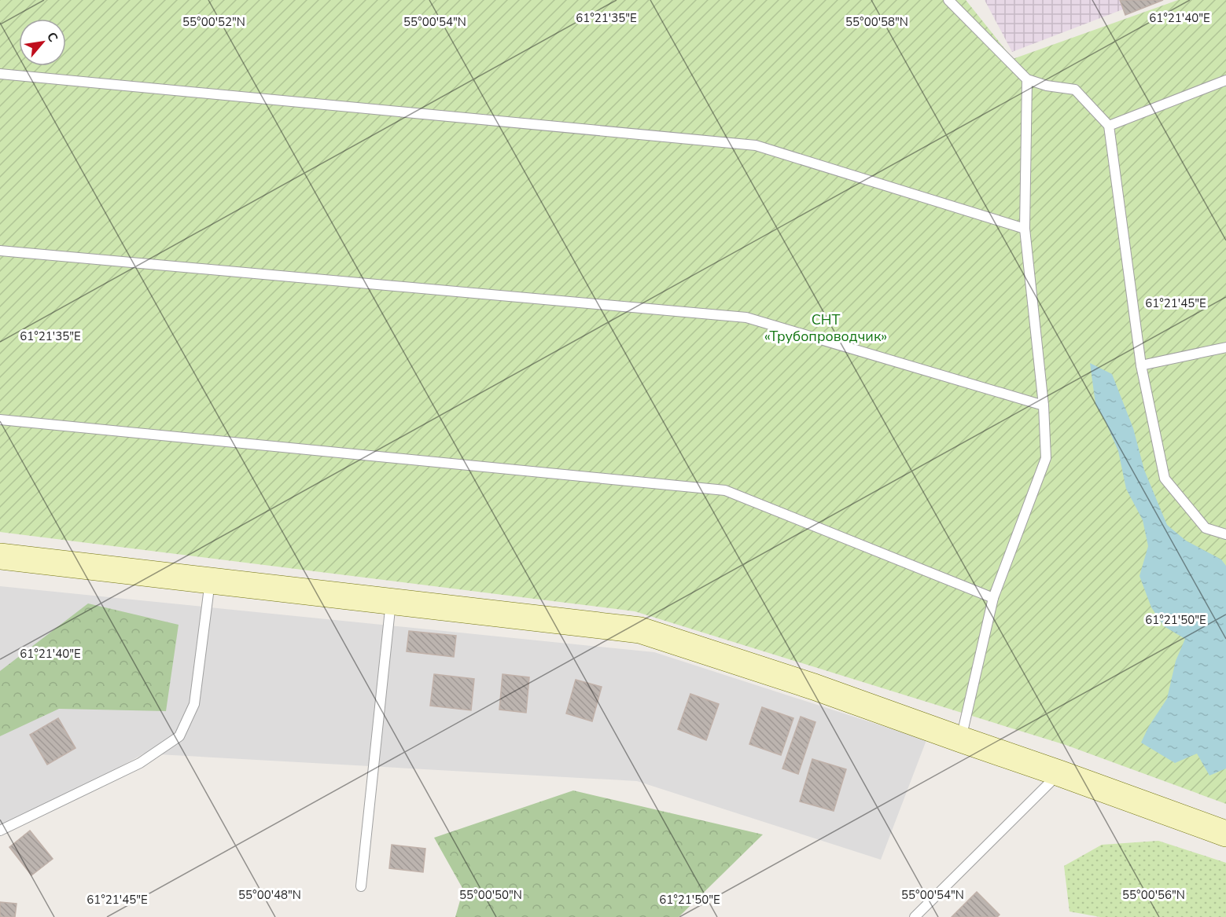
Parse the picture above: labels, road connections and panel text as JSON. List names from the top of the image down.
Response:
{
  "parks": ["СНТ «Трубопроводчик»"],
  "north": "top right",
  "coordinates": [
    "61°21'35\"E",
    "61°21'40\"E",
    "55°00'52\"N",
    "55°00'54\"N",
    "55°00'58\"N",
    "61°21'45\"E",
    "61°21'50\"E",
    "55°00'48\"N",
    "55°00'50\"N",
    "55°00'56\"N"
  ]
}
